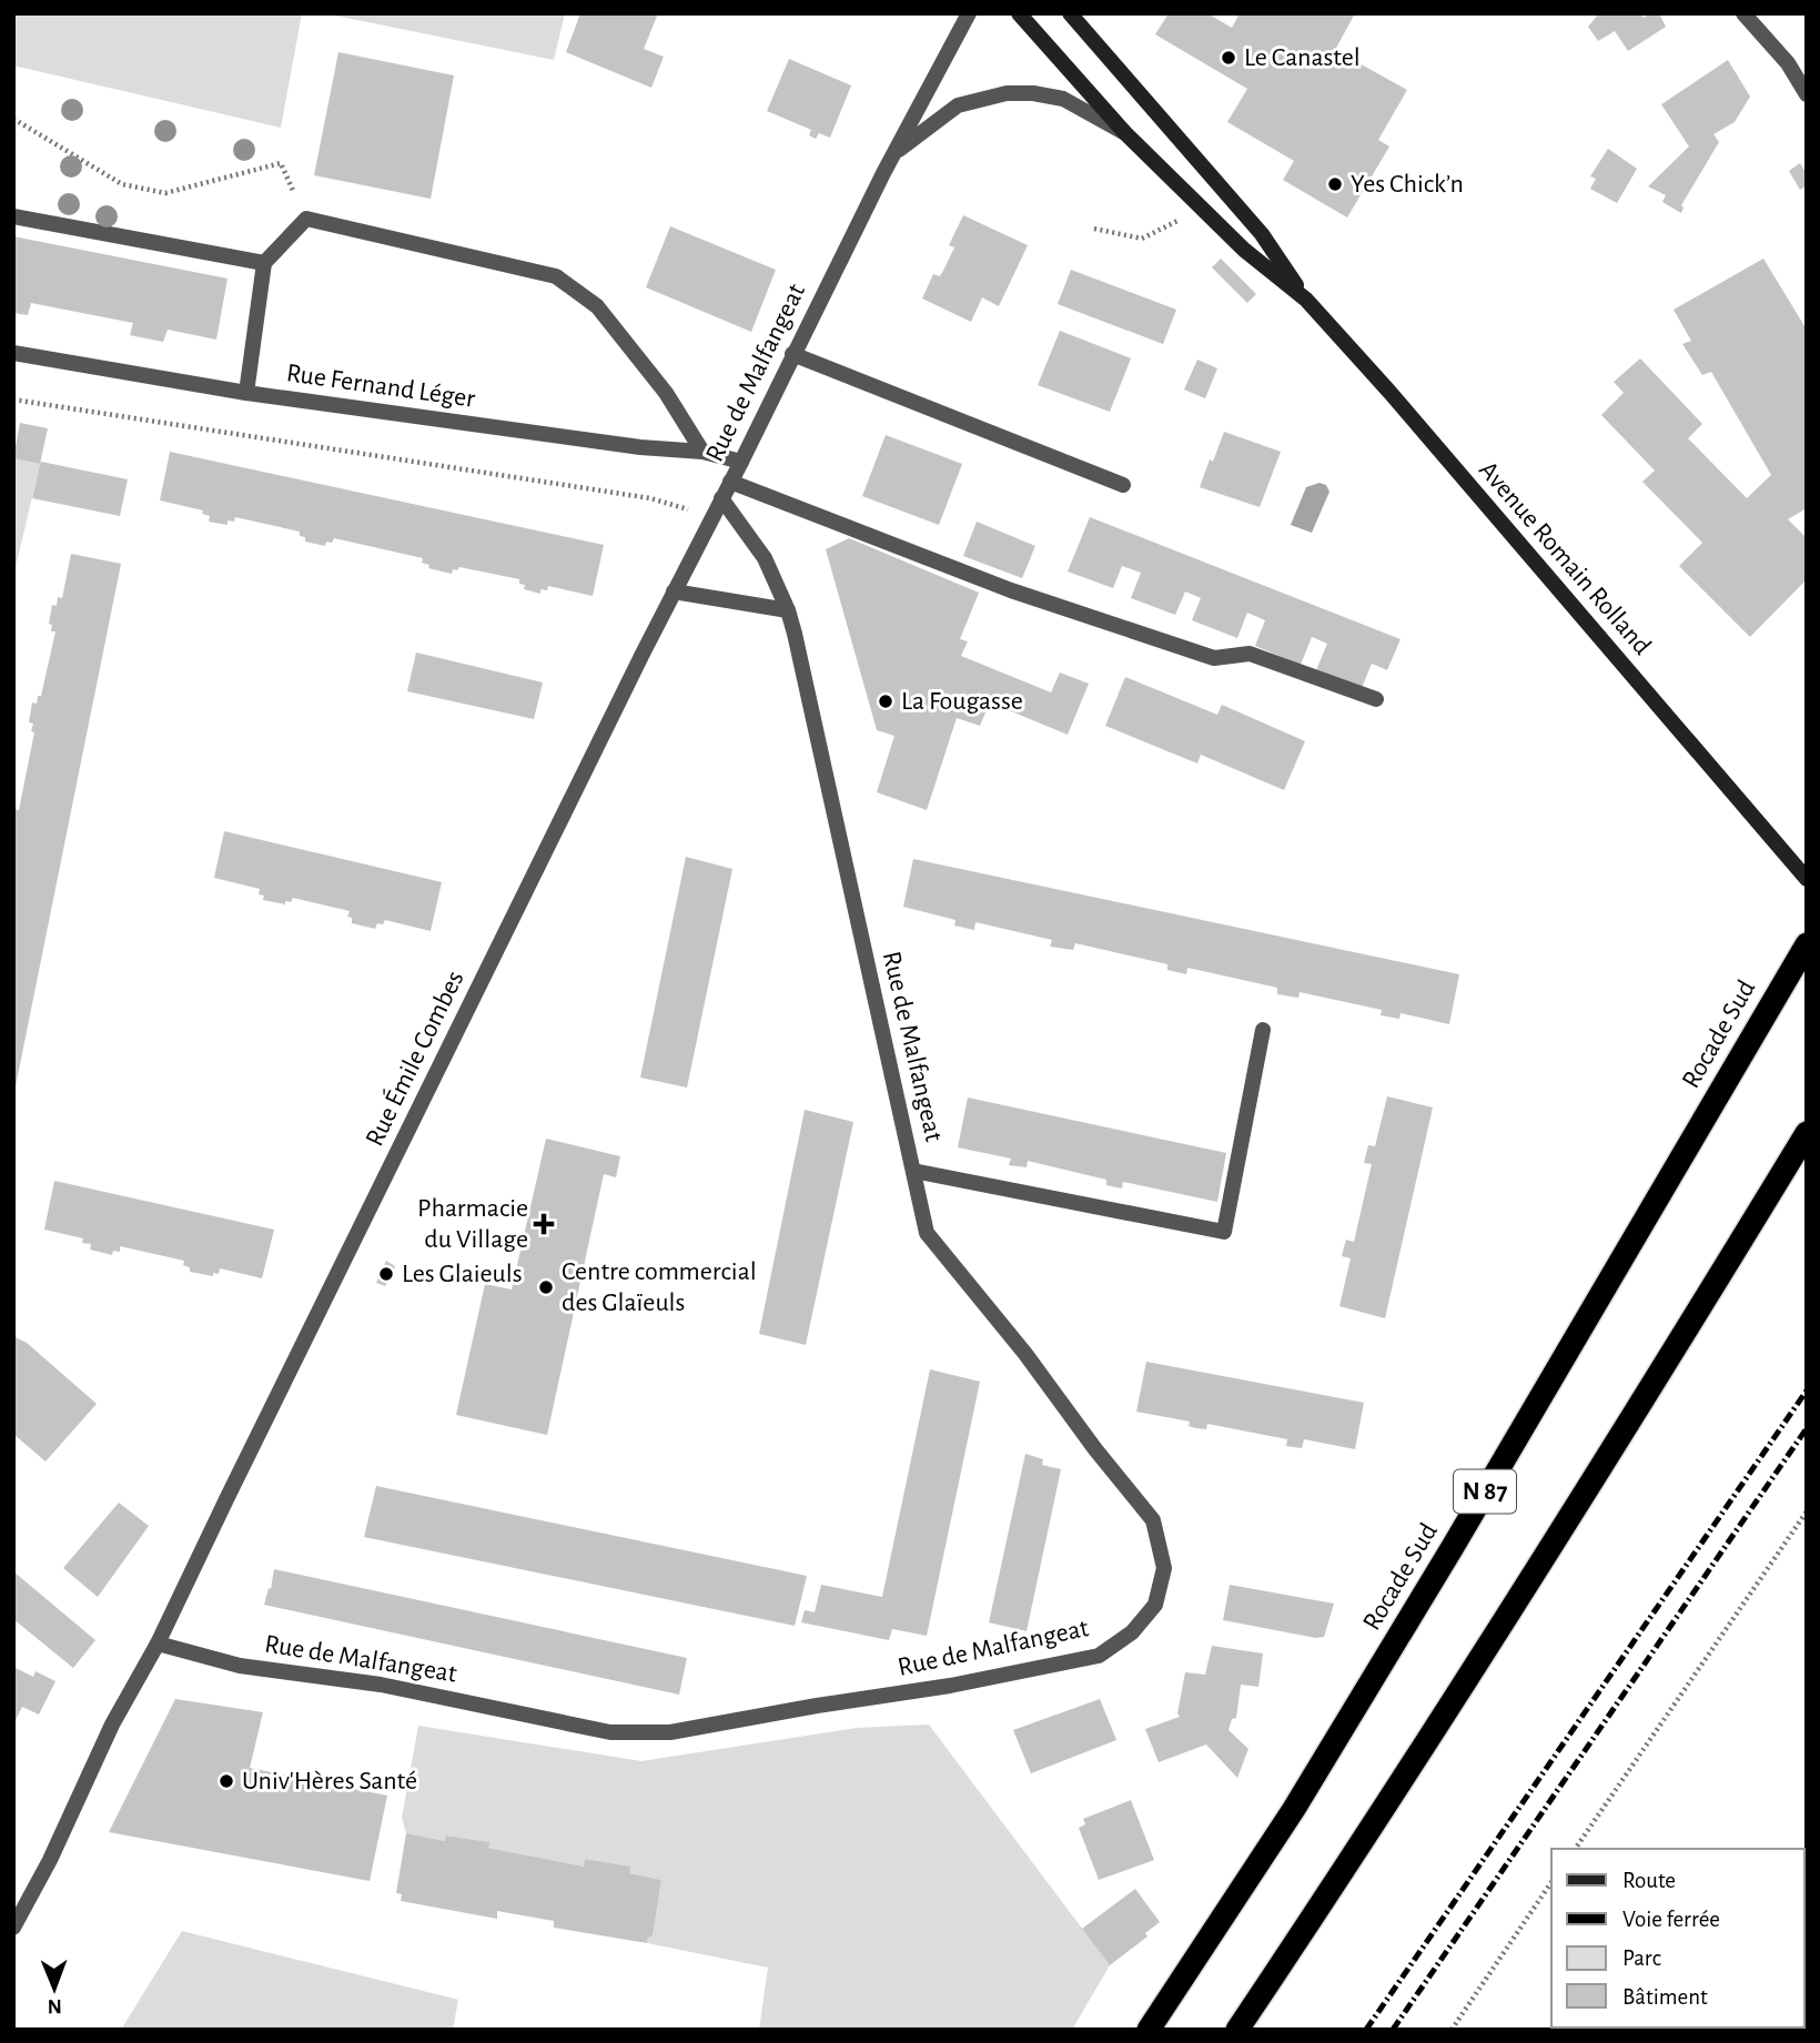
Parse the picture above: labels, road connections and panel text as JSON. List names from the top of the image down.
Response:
{
  "streets": {
    "highway": ["Rocade Sud", "N 87"],
    "street": [
      "Rue de Malfangeat",
      "Rue Fernand Léger",
      "Avenue Romain Rolland",
      "Rue Émile Combes"
    ]
  },
  "crossings": [
    ["Rue de Malfangeat", "Rue Fernand Léger"],
    ["Rue de Malfangeat", "Avenue Romain Rolland"],
    ["Rue de Malfangeat", "Rue Émile Combes"]
  ],
  "places": {
    "other": [
      "Le Canastel",
      "Yes Chick’n",
      "La Fougasse",
      "Les Glaieuls",
      "Centre commercial des Glaïeuls",
      "Univ'Hères Santé"
    ],
    "health": ["Pharmacie du Village"]
  },
  "legend": [
    "Route",
    "Voie ferrée",
    "Parc",
    "Bâtiment"
  ],
  "north": "bottom"
}
